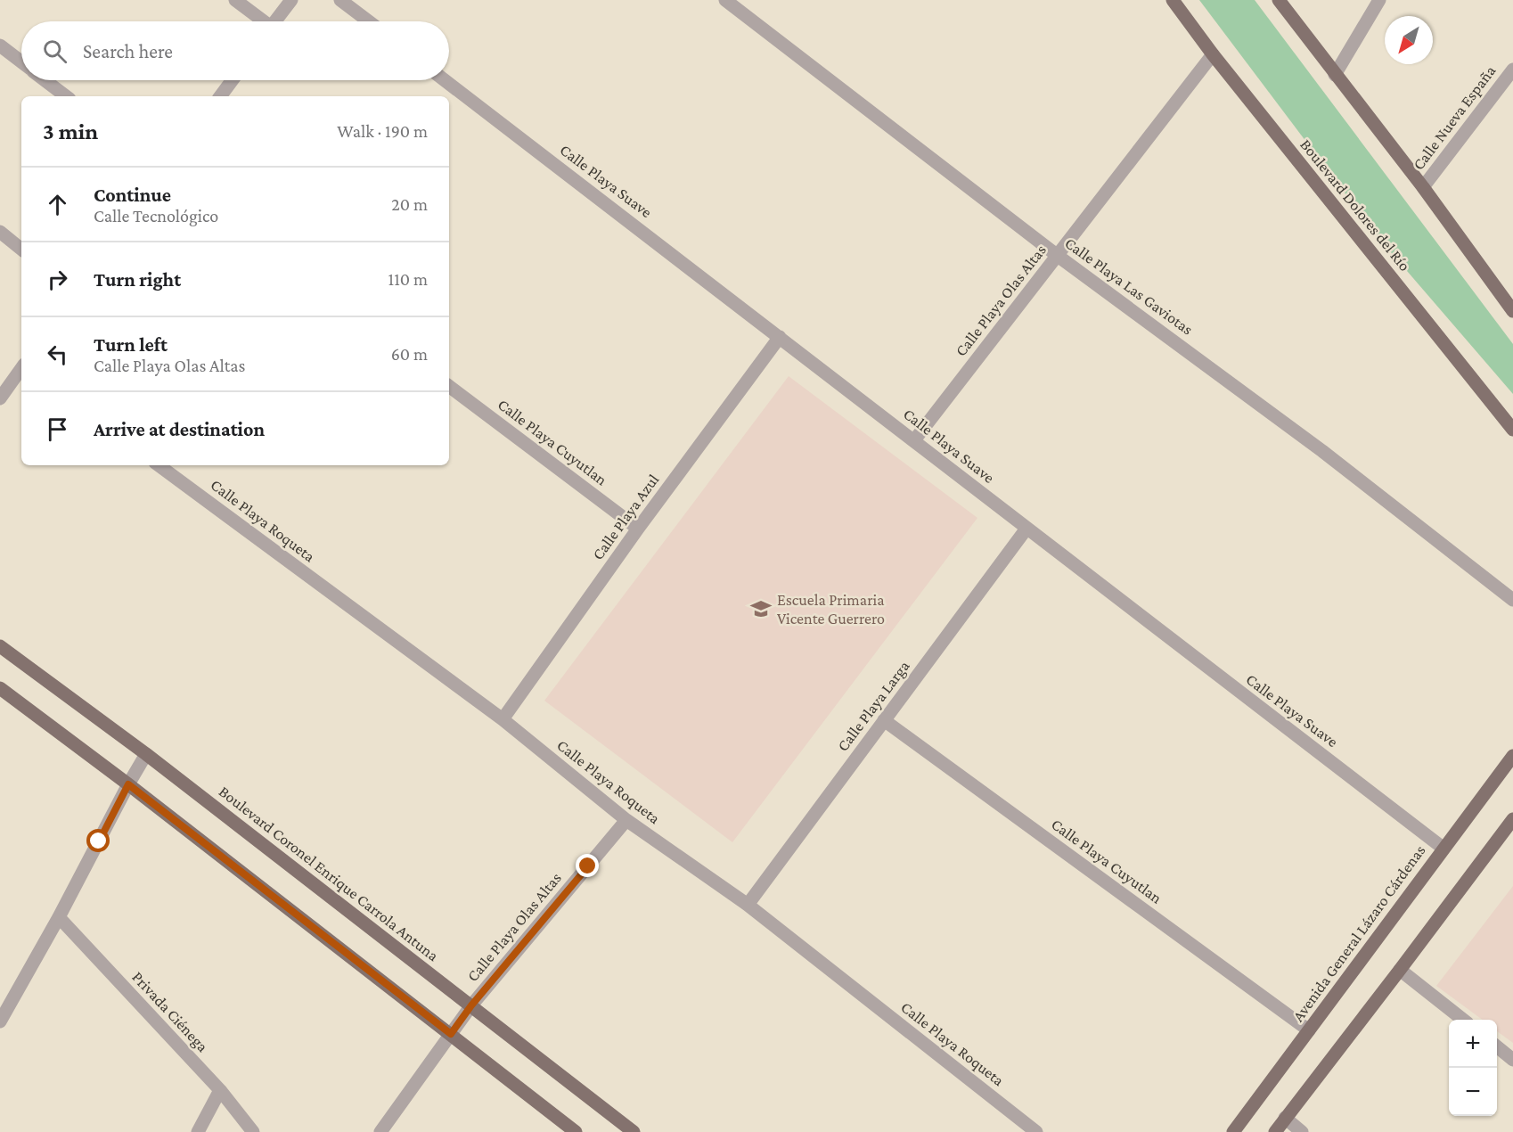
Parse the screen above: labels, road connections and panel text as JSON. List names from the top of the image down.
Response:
{
  "streets": {
    "main road": ["Boulevard Dolores del Río", "Boulevard Coronel Enrique Carrola Antuna", "Avenida General Lázaro Cárdenas"],
    "street": [
      "Calle Nueva España",
      "Calle Playa Suave",
      "Calle Playa Las Gaviotas",
      "Calle Playa Olas Altas",
      "Calle Playa Cuyutlan",
      "Calle Playa Azul",
      "Calle Playa Roqueta",
      "Calle Playa Larga",
      "Privada Ciénega"
    ]
  },
  "crossings": [
    ["Calle Playa Suave", "Calle Playa Olas Altas"],
    ["Calle Playa Suave", "Calle Playa Azul"],
    ["Calle Playa Suave", "Calle Playa Larga"],
    ["Calle Playa Suave", "Avenida General Lázaro Cárdenas"],
    ["Boulevard Dolores del Río", "Calle Playa Olas Altas"],
    ["Calle Playa Las Gaviotas", "Calle Playa Olas Altas"],
    ["Calle Playa Olas Altas", "Calle Playa Roqueta"],
    ["Calle Playa Olas Altas", "Boulevard Coronel Enrique Carrola Antuna"],
    ["Calle Playa Cuyutlan", "Calle Playa Azul"],
    ["Calle Playa Cuyutlan", "Calle Playa Larga"],
    ["Calle Playa Cuyutlan", "Avenida General Lázaro Cárdenas"],
    ["Calle Playa Azul", "Calle Playa Roqueta"],
    ["Calle Playa Roqueta", "Calle Playa Larga"]
  ],
  "places": {
    "school or university": ["Escuela Primaria Vicente Guerrero"]
  },
  "north": "bottom left",
  "page": {
    "search": "Search here",
    "heading": ["3 min", "Walk · 190 m"],
    "list": [
      ["Continue", "Calle Tecnológico", "20 m"],
      ["Turn right", "110 m"],
      ["Turn left", "Calle Playa Olas Altas", "60 m"],
      "Arrive at destination"
    ],
    "map_buttons": ["+", "−"]
  }
}
